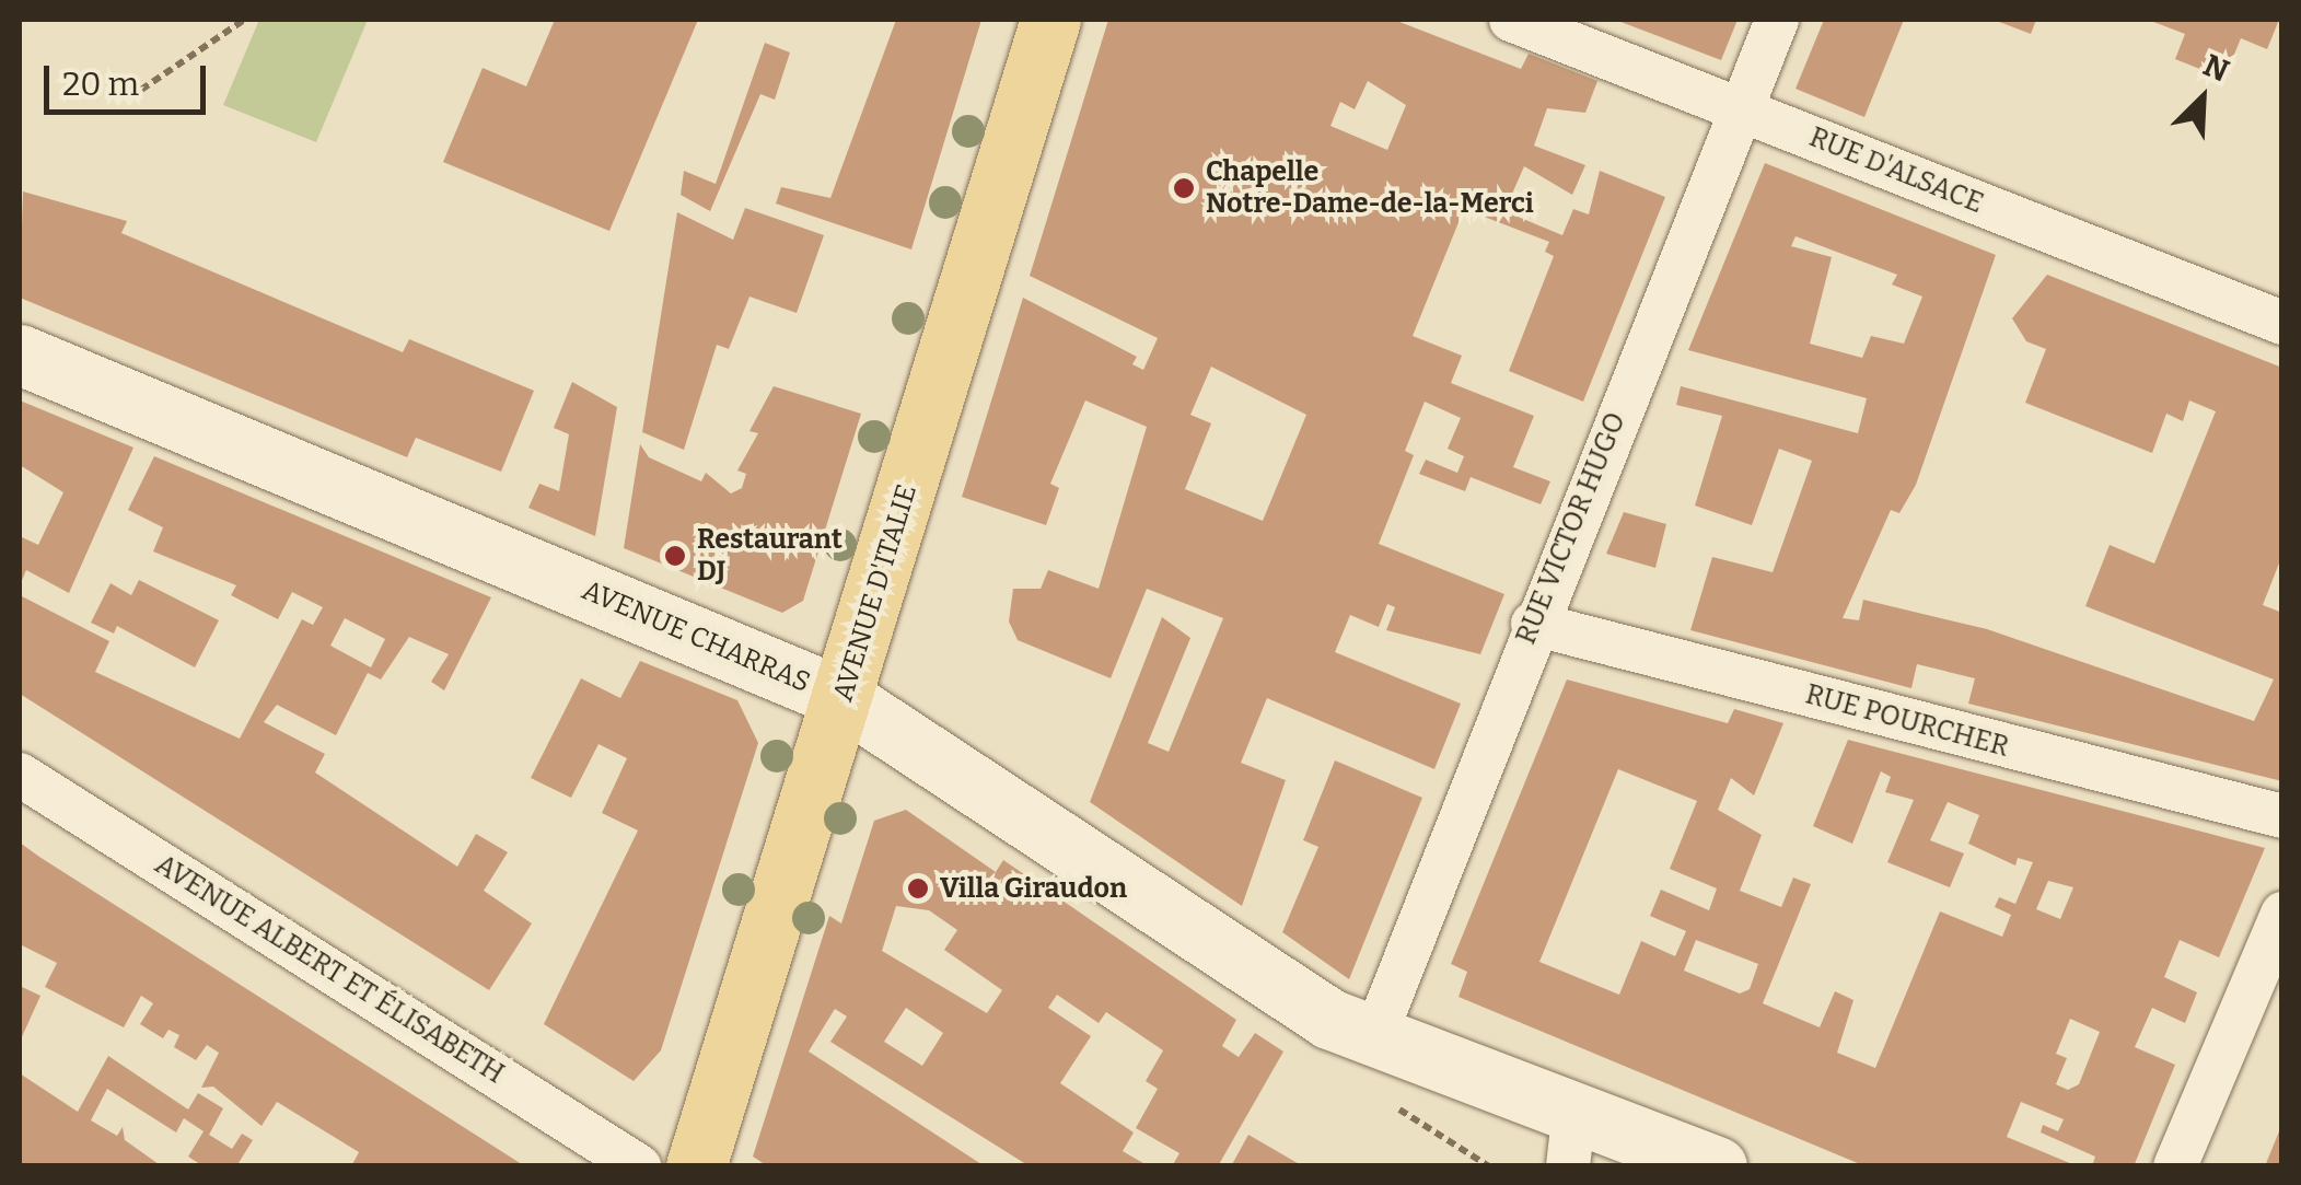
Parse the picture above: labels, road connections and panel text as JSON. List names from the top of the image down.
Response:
{
  "streets": {
    "main road": ["AVENUE D'ITALIE"],
    "street": [
      "RUE D'ALSACE",
      "RUE VICTOR HUGO",
      "AVENUE CHARRAS",
      "RUE POURCHER",
      "AVENUE ALBERT ET ÉLISABETH"
    ]
  },
  "crossings": [
    ["RUE D'ALSACE", "RUE VICTOR HUGO"],
    ["RUE VICTOR HUGO", "AVENUE CHARRAS"],
    ["RUE VICTOR HUGO", "RUE POURCHER"],
    ["AVENUE D'ITALIE", "AVENUE CHARRAS"]
  ],
  "places": ["Chapelle Notre-Dame-de-la-Merci", "Restaurant DJ", "Villa Giraudon"],
  "scale_bar": "20 m",
  "north": "top right"
}
